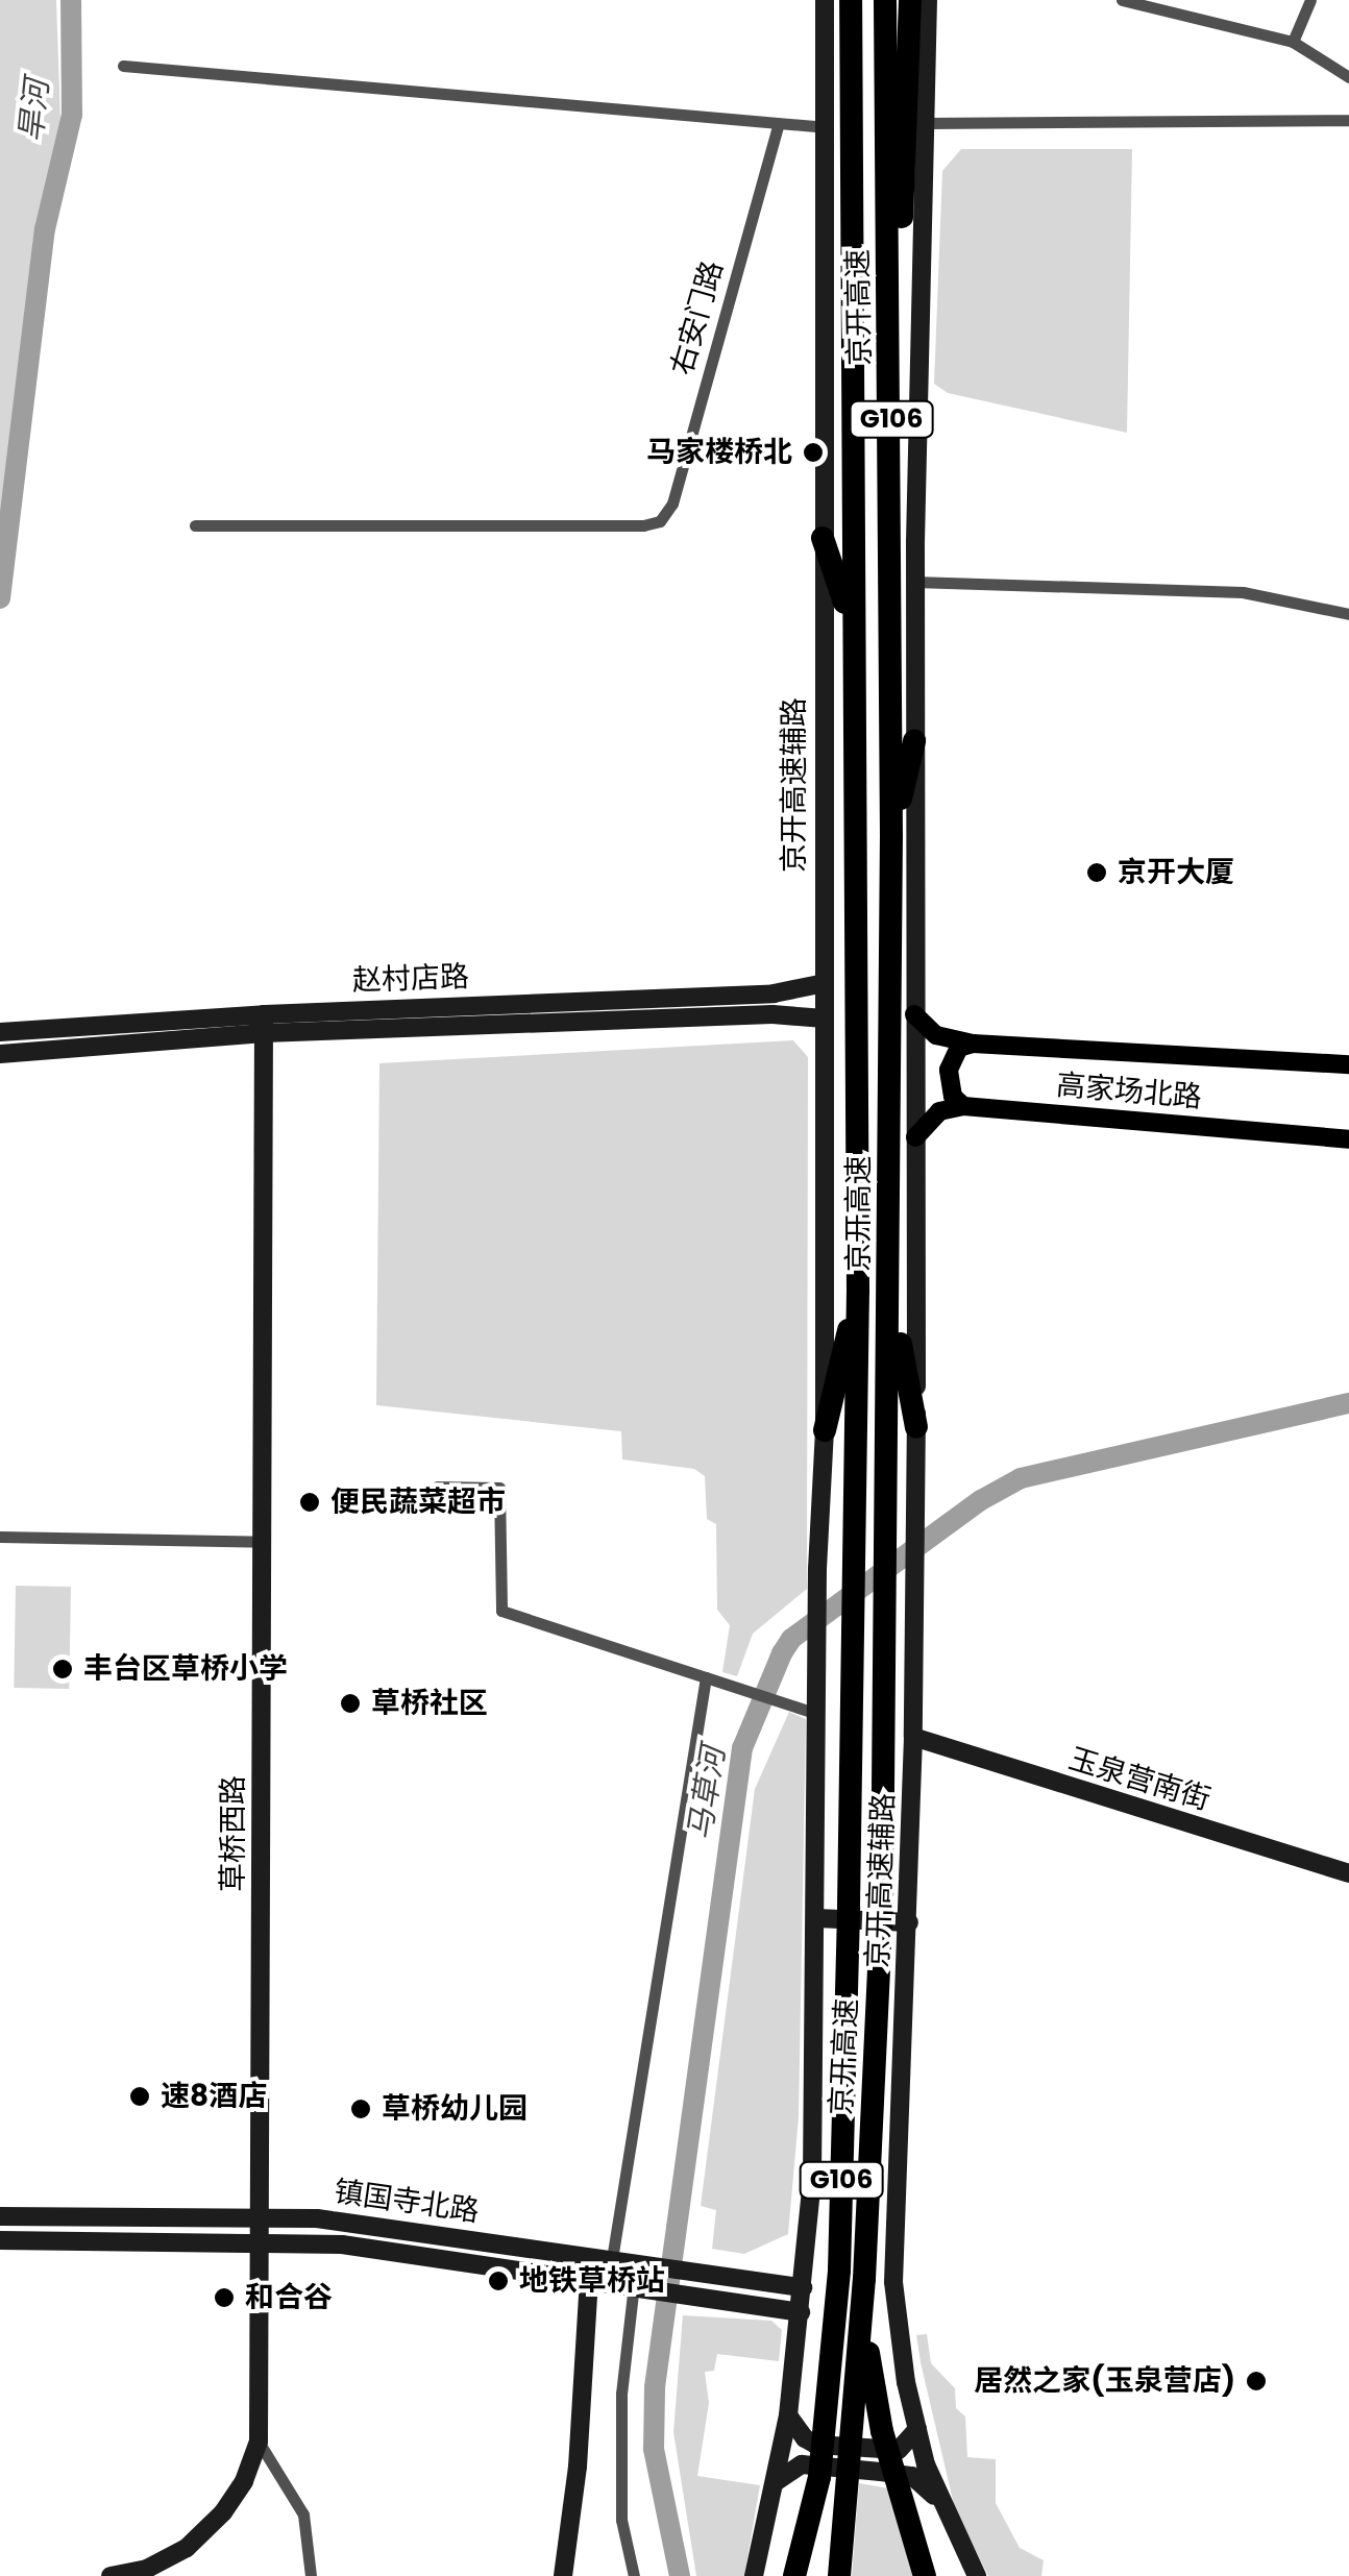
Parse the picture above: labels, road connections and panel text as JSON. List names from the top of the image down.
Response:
{
  "streets": {
    "highway": ["京开高速", "G106"],
    "main road": ["高家场北路"],
    "street": [
      "右安门路",
      "京开高速辅路",
      "赵村店路",
      "玉泉营南街",
      "草桥西路",
      "镇国寺北路"
    ]
  },
  "crossings": [
    ["京开高速辅路", "赵村店路"],
    ["京开高速辅路", "玉泉营南街"],
    ["赵村店路", "草桥西路"],
    ["草桥西路", "镇国寺北路"]
  ],
  "water": ["旱河", "马草河"],
  "places": [
    "马家楼桥北",
    "京开大厦",
    "便民蔬菜超市",
    "丰台区草桥小学",
    "草桥社区",
    "速8酒店",
    "草桥幼儿园",
    "地铁草桥站",
    "和合谷",
    "居然之家(玉泉营店)"
  ]
}
